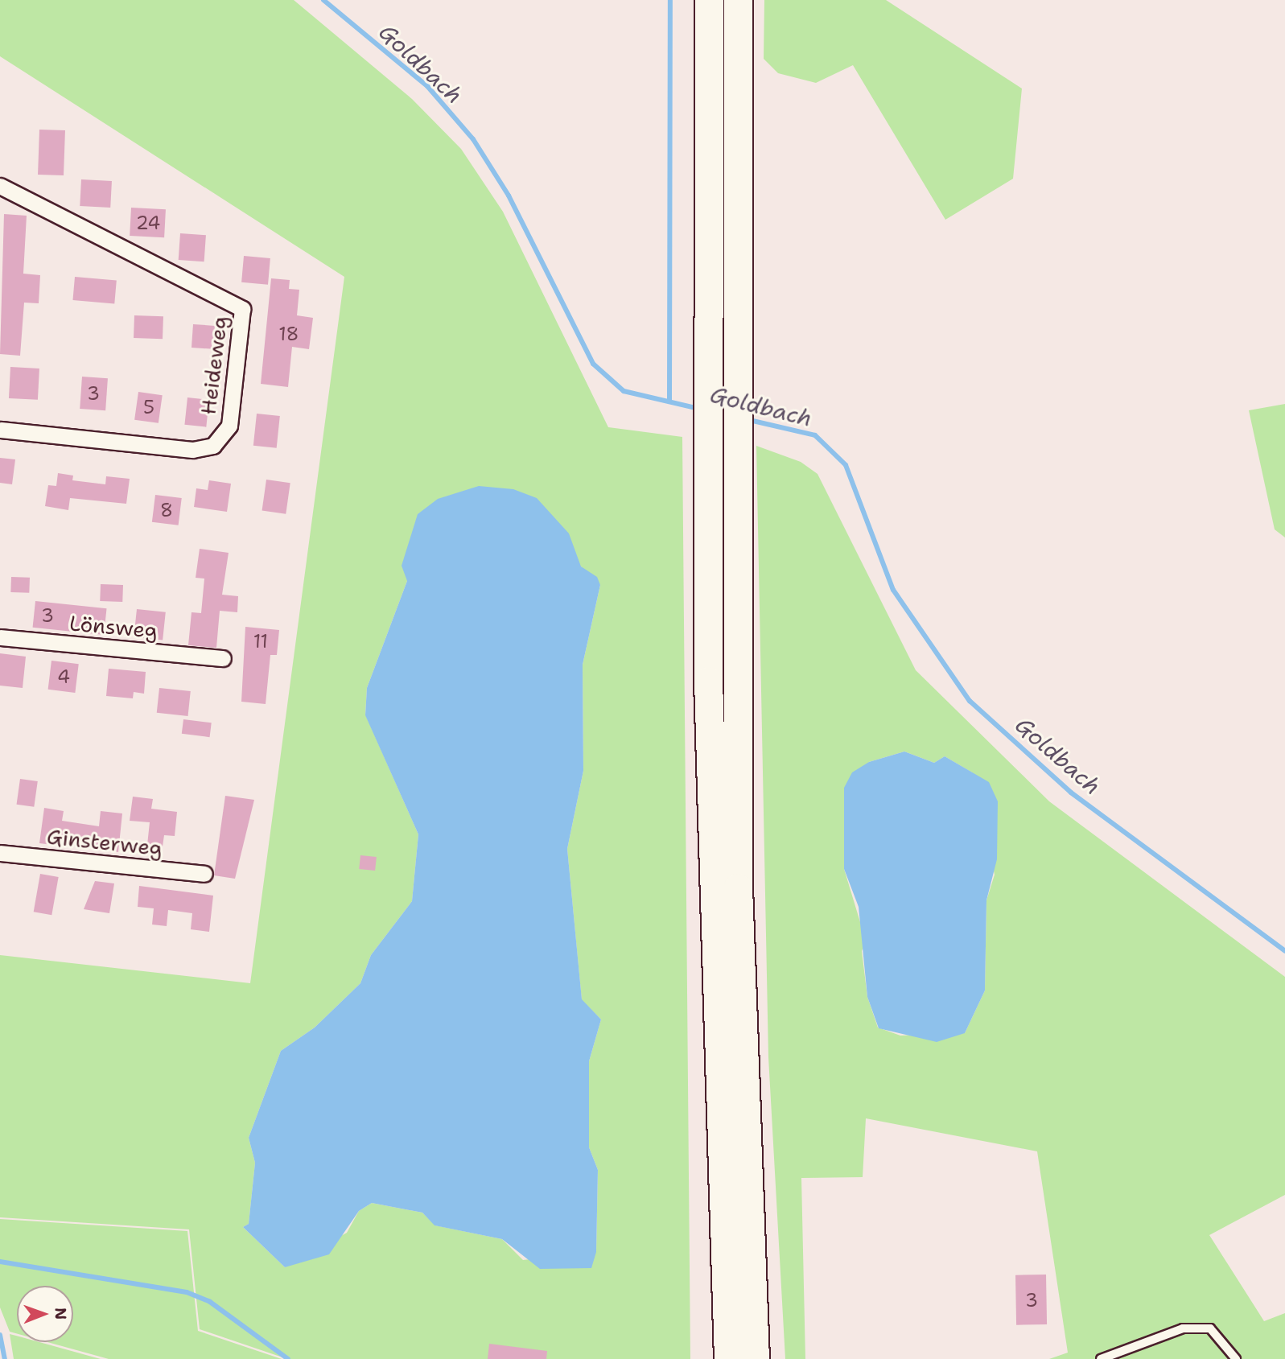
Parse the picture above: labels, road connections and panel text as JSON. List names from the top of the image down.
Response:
{
  "streets": {
    "street": ["Heideweg", "Lönsweg", "Ginsterweg"]
  },
  "water": ["Goldbach"],
  "house_numbers": [
    "24",
    "18",
    "3",
    "5",
    "8",
    "3",
    "11",
    "4",
    "3"
  ],
  "north": "right"
}
